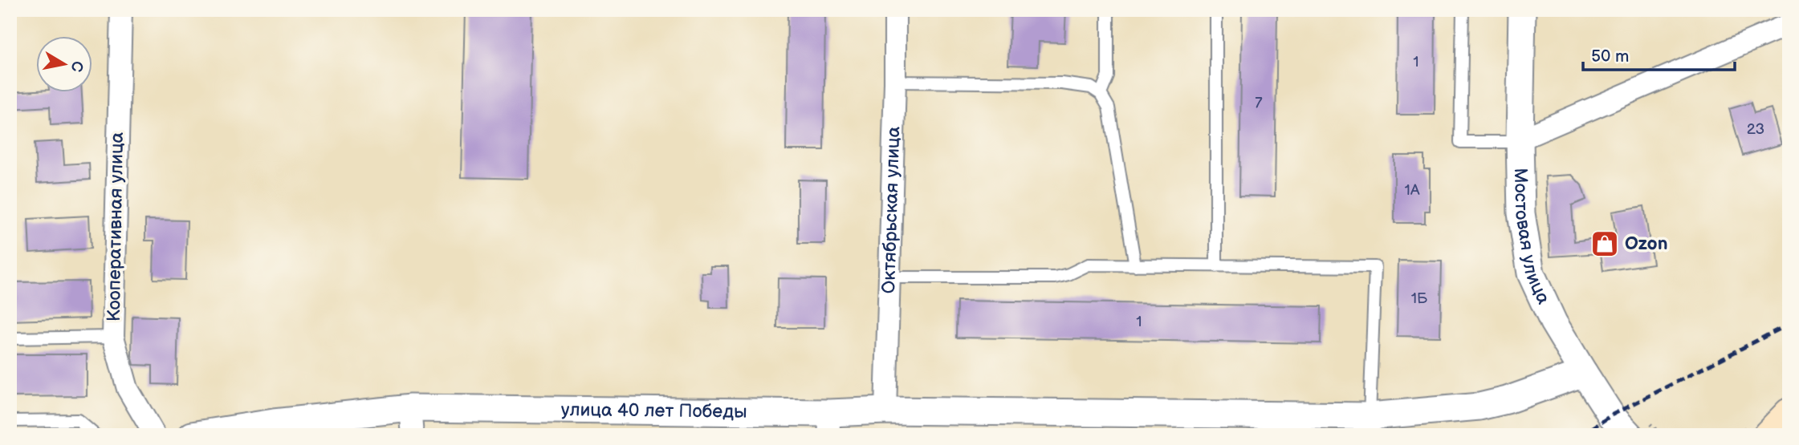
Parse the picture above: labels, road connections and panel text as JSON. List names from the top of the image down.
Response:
{
  "streets": {
    "street": [
      "Октябрьская улица",
      "Кооперативная улица",
      "Мостовая улица",
      "улица 40 лет Победы"
    ]
  },
  "crossings": [
    ["Октябрьская улица", "улица 40 лет Победы"],
    ["Мостовая улица", "улица 40 лет Победы"]
  ],
  "places": {
    "shop": ["Ozon"]
  },
  "house_numbers": [
    "1",
    "7",
    "23",
    "1А",
    "1Б",
    "1"
  ],
  "scale_bar": "50 m",
  "north": "right"
}
